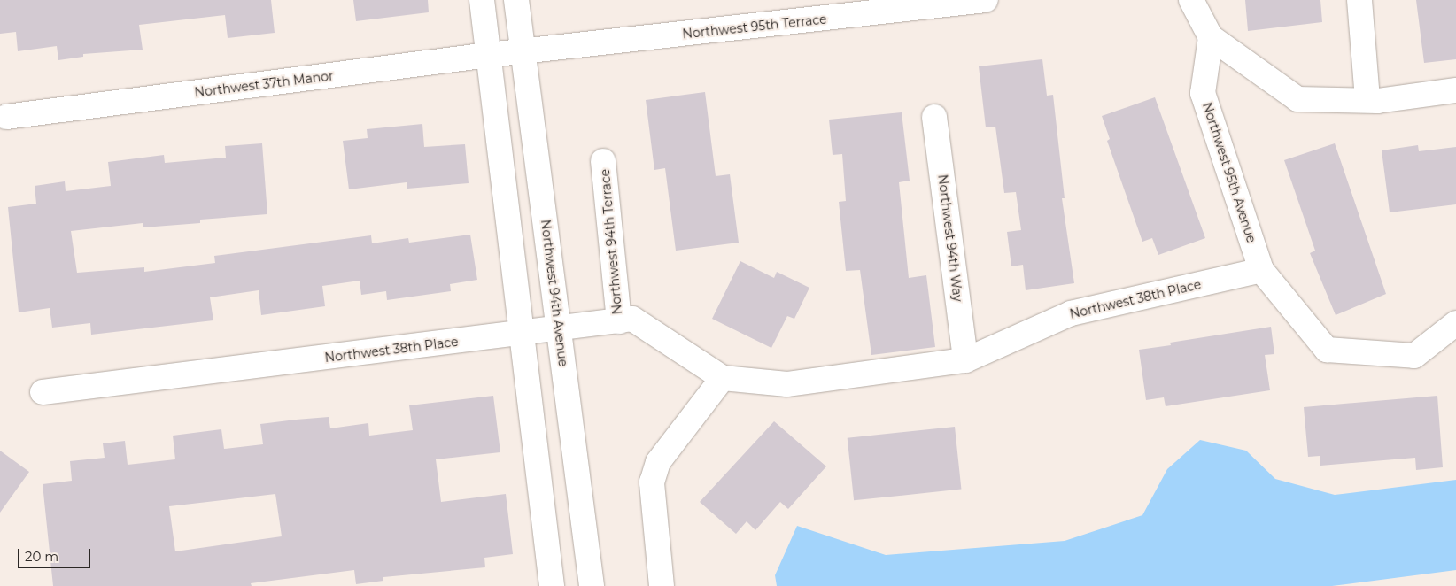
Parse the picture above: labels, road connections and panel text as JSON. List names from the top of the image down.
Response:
{
  "streets": {
    "street": [
      "Northwest 95th Terrace",
      "Northwest 37th Manor",
      "Northwest 95th Avenue",
      "Northwest 94th Way",
      "Northwest 94th Terrace",
      "Northwest 94th Avenue",
      "Northwest 38th Place"
    ]
  },
  "crossings": [
    ["Northwest 95th Terrace", "Northwest 37th Manor"],
    ["Northwest 95th Terrace", "Northwest 94th Avenue"],
    ["Northwest 37th Manor", "Northwest 94th Avenue"],
    ["Northwest 95th Avenue", "Northwest 38th Place"],
    ["Northwest 94th Way", "Northwest 38th Place"],
    ["Northwest 94th Terrace", "Northwest 38th Place"],
    ["Northwest 94th Avenue", "Northwest 38th Place"]
  ],
  "scale_bar": "20 m"
}
